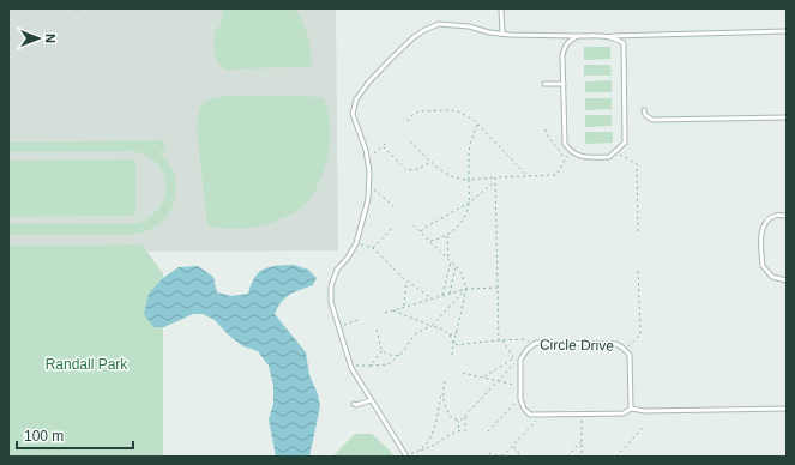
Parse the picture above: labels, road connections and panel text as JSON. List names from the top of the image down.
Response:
{
  "streets": {
    "lane": ["Circle Drive"]
  },
  "parks": ["Randall Park"],
  "scale_bar": "100 m",
  "north": "right"
}
